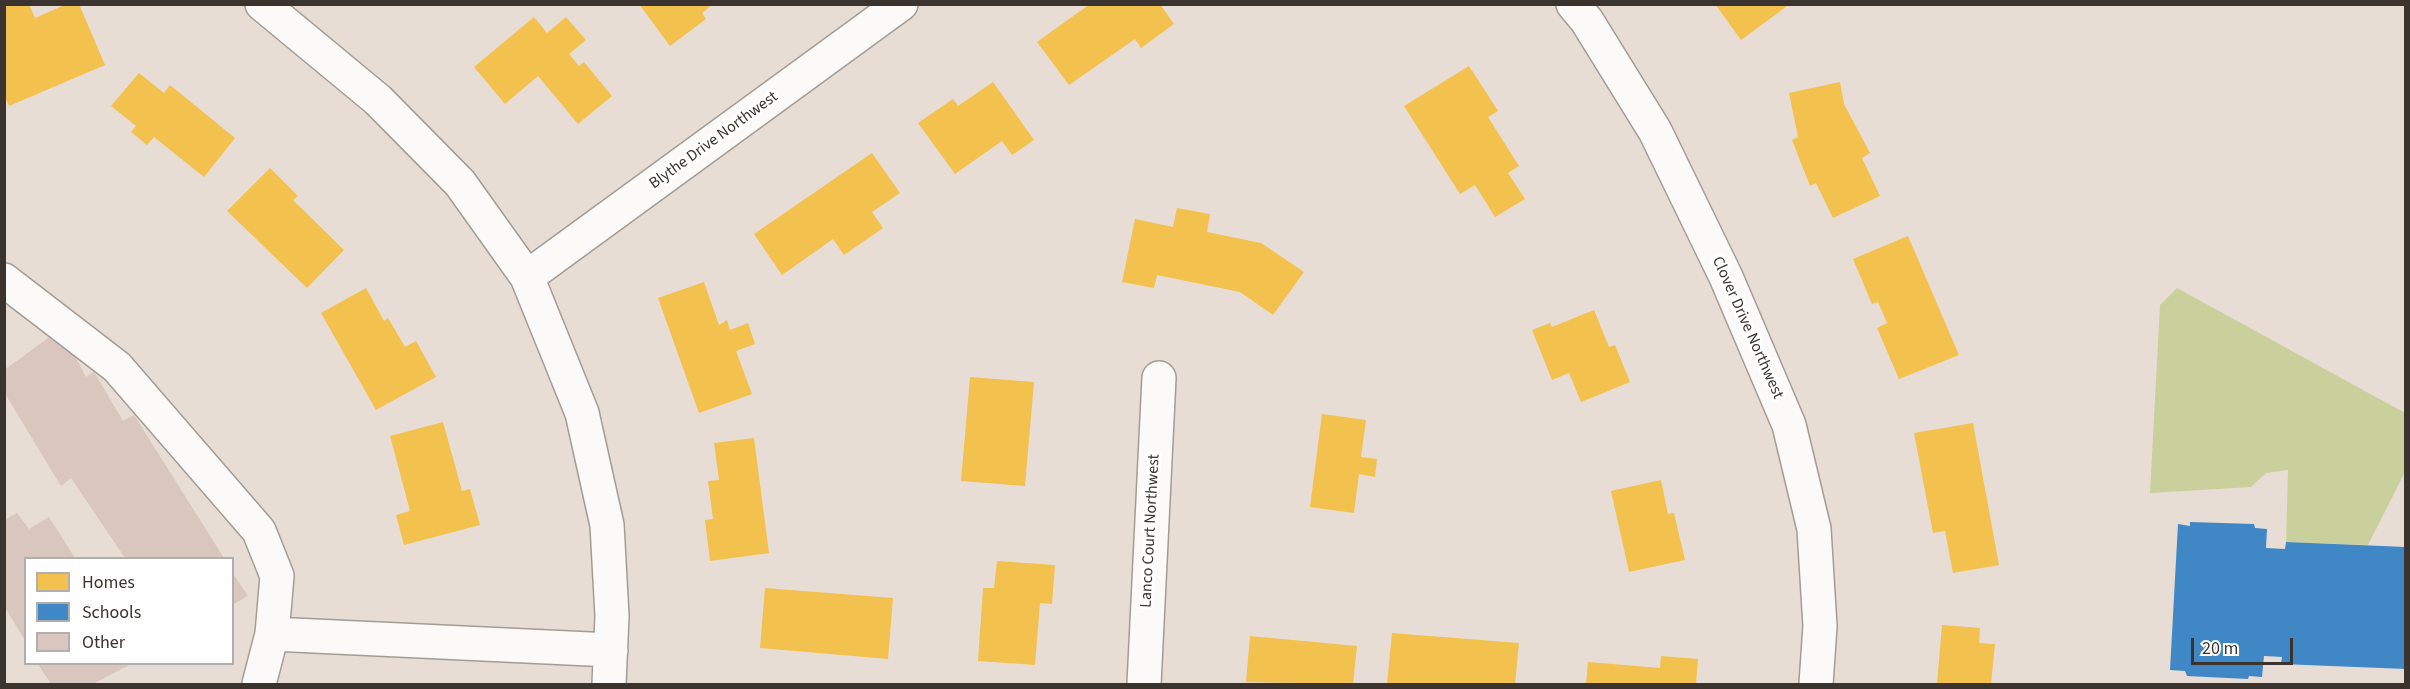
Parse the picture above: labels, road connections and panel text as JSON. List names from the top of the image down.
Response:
{
  "streets": {
    "street": ["Blythe Drive Northwest", "Clover Drive Northwest", "Lanco Court Northwest"]
  },
  "legend": ["Homes", "Schools", "Other"],
  "scale_bar": "20 m"
}
